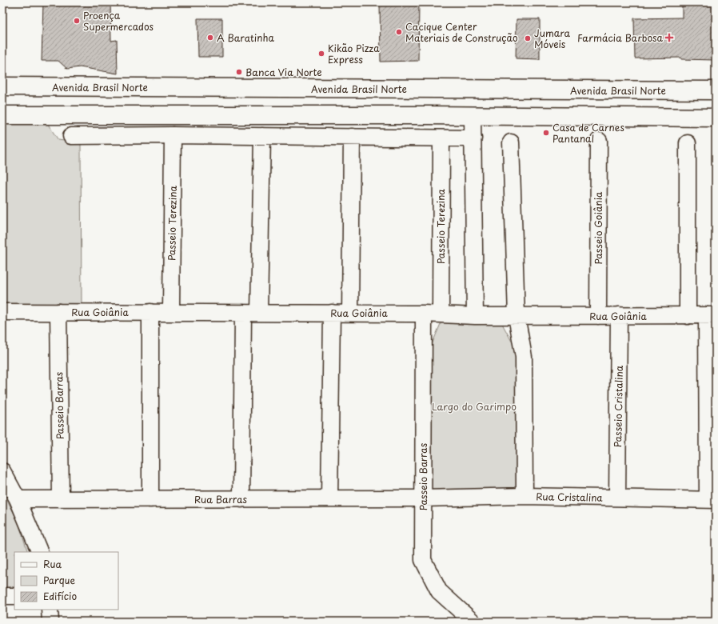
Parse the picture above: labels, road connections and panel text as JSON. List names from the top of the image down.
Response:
{
  "streets": {
    "main road": ["Avenida Brasil Norte"],
    "street": [
      "Passeio Terezina",
      "Passeio Goiânia",
      "Rua Goiânia",
      "Passeio Barras",
      "Passeio Cristalina",
      "Rua Cristalina",
      "Rua Barras"
    ]
  },
  "crossings": [
    ["Passeio Terezina", "Rua Goiânia"],
    ["Passeio Goiânia", "Rua Goiânia"],
    ["Rua Goiânia", "Passeio Barras"],
    ["Rua Goiânia", "Passeio Cristalina"],
    ["Passeio Barras", "Rua Cristalina"],
    ["Passeio Barras", "Rua Barras"],
    ["Passeio Cristalina", "Rua Cristalina"],
    ["Rua Cristalina", "Rua Barras"]
  ],
  "parks": ["Largo do Garimpo"],
  "places": {
    "other": [
      "Proença Supermercados",
      "Cacique Center Materiais de Construção",
      "A Baratinha",
      "Jumara Móveis",
      "Kikão Pizza Express",
      "Banca Via Norte",
      "Casa de Carnes Pantanal"
    ],
    "health": ["Farmácia Barbosa"]
  },
  "legend": ["Rua", "Parque", "Edifício"]
}
